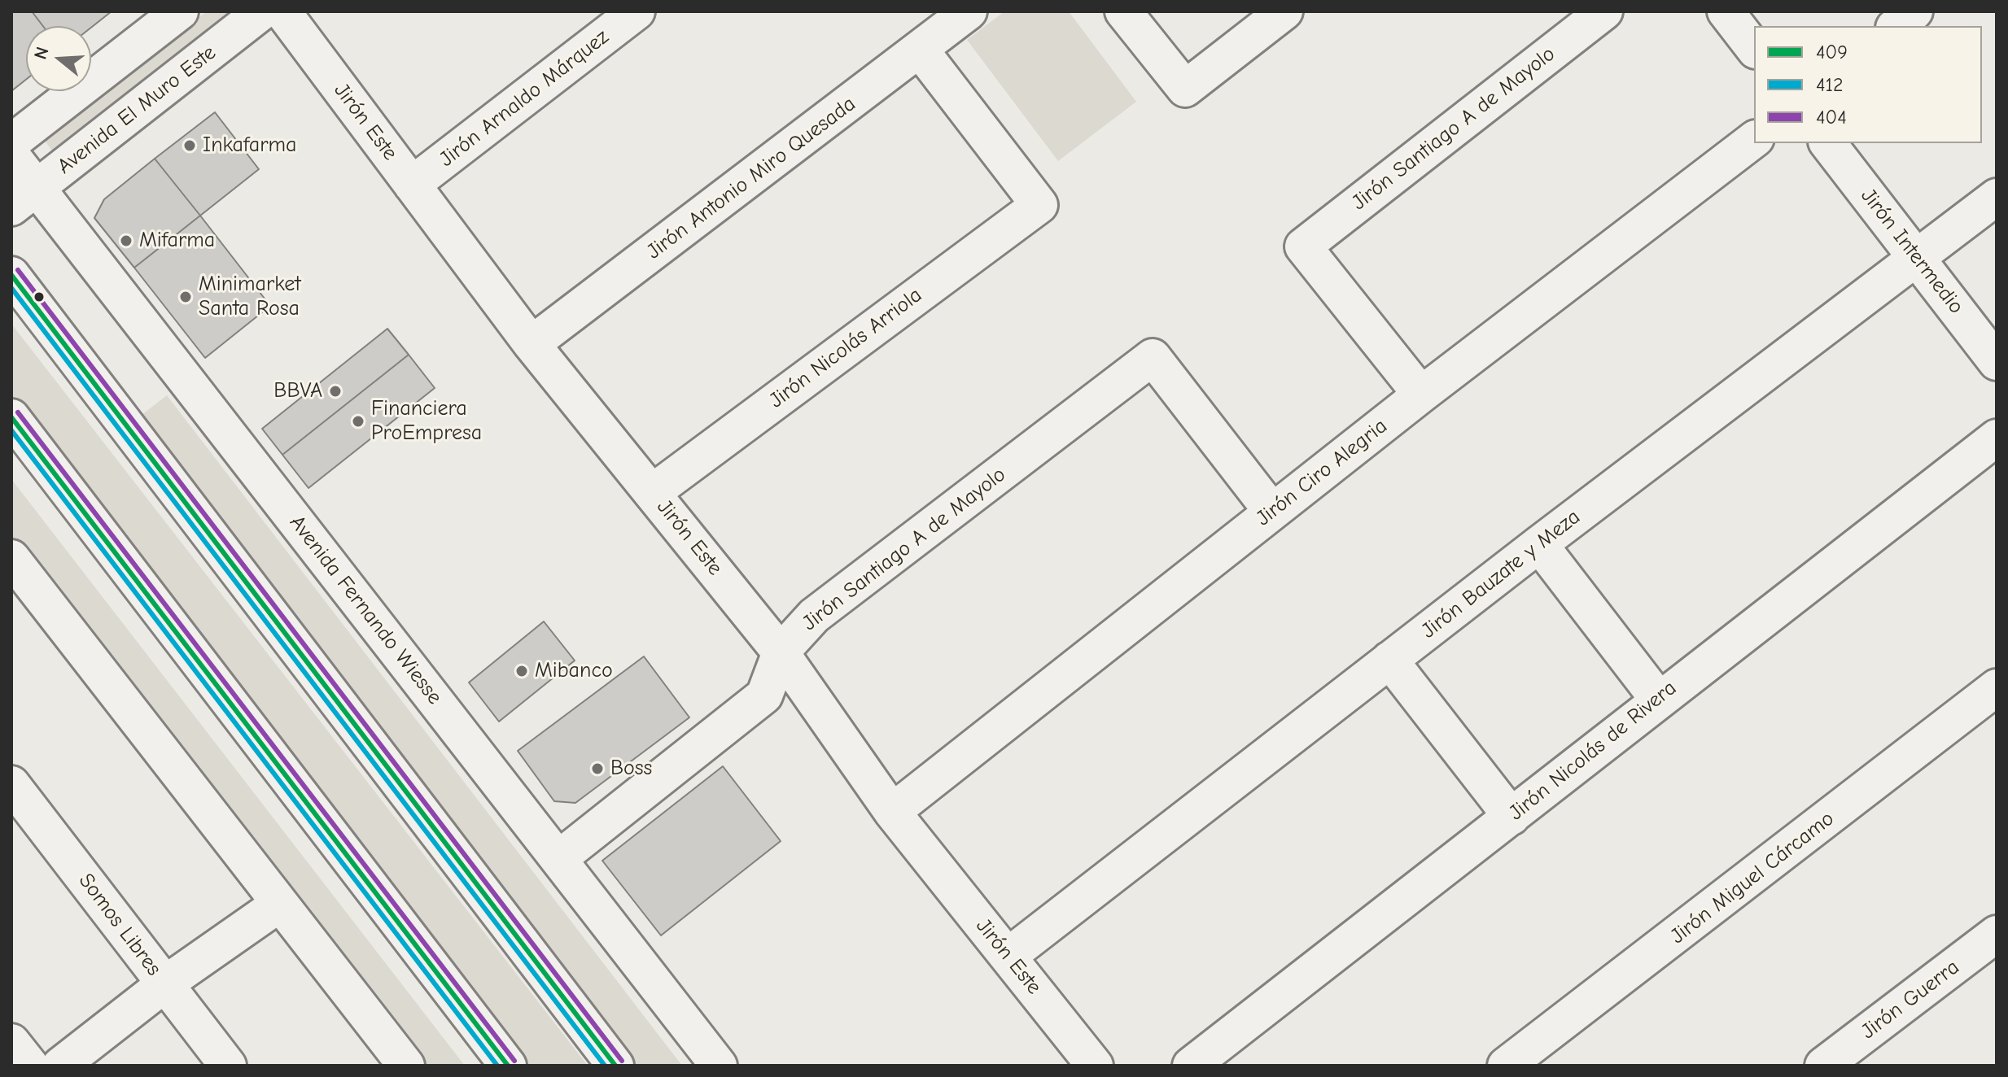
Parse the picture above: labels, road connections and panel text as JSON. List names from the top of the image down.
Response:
{
  "streets": {
    "street": [
      "Jirón Arnaldo Márquez",
      "Avenida El Muro Este",
      "Jirón Este",
      "Jirón Santiago A de Mayolo",
      "Jirón Antonio Miro Quesada",
      "Jirón Intermedio",
      "Jirón Nicolás Arriola",
      "Jirón Ciro Alegria",
      "Jirón Bauzate y Meza",
      "Avenida Fernando Wiesse",
      "Jirón Nicolás de Rivera",
      "Jirón Miguel Cárcamo",
      "Somos Libres",
      "Jirón Guerra"
    ]
  },
  "crossings": [
    ["Jirón Arnaldo Márquez", "Jirón Este"],
    ["Avenida El Muro Este", "Avenida Fernando Wiesse"],
    ["Jirón Este", "Jirón Santiago A de Mayolo"],
    ["Jirón Este", "Jirón Antonio Miro Quesada"],
    ["Jirón Este", "Jirón Nicolás Arriola"],
    ["Jirón Este", "Jirón Ciro Alegria"],
    ["Jirón Este", "Jirón Bauzate y Meza"],
    ["Jirón Santiago A de Mayolo", "Jirón Ciro Alegria"],
    ["Jirón Santiago A de Mayolo", "Avenida Fernando Wiesse"],
    ["Jirón Antonio Miro Quesada", "Jirón Nicolás Arriola"],
    ["Jirón Intermedio", "Jirón Bauzate y Meza"]
  ],
  "places": [
    "Inkafarma",
    "Mifarma",
    "Minimarket Santa Rosa",
    "BBVA",
    "Financiera ProEmpresa",
    "Mibanco",
    "Boss"
  ],
  "lines": ["transit line 404", "transit line 409", "transit line 412"],
  "legend": ["409", "412", "404"],
  "north": "left"
}
